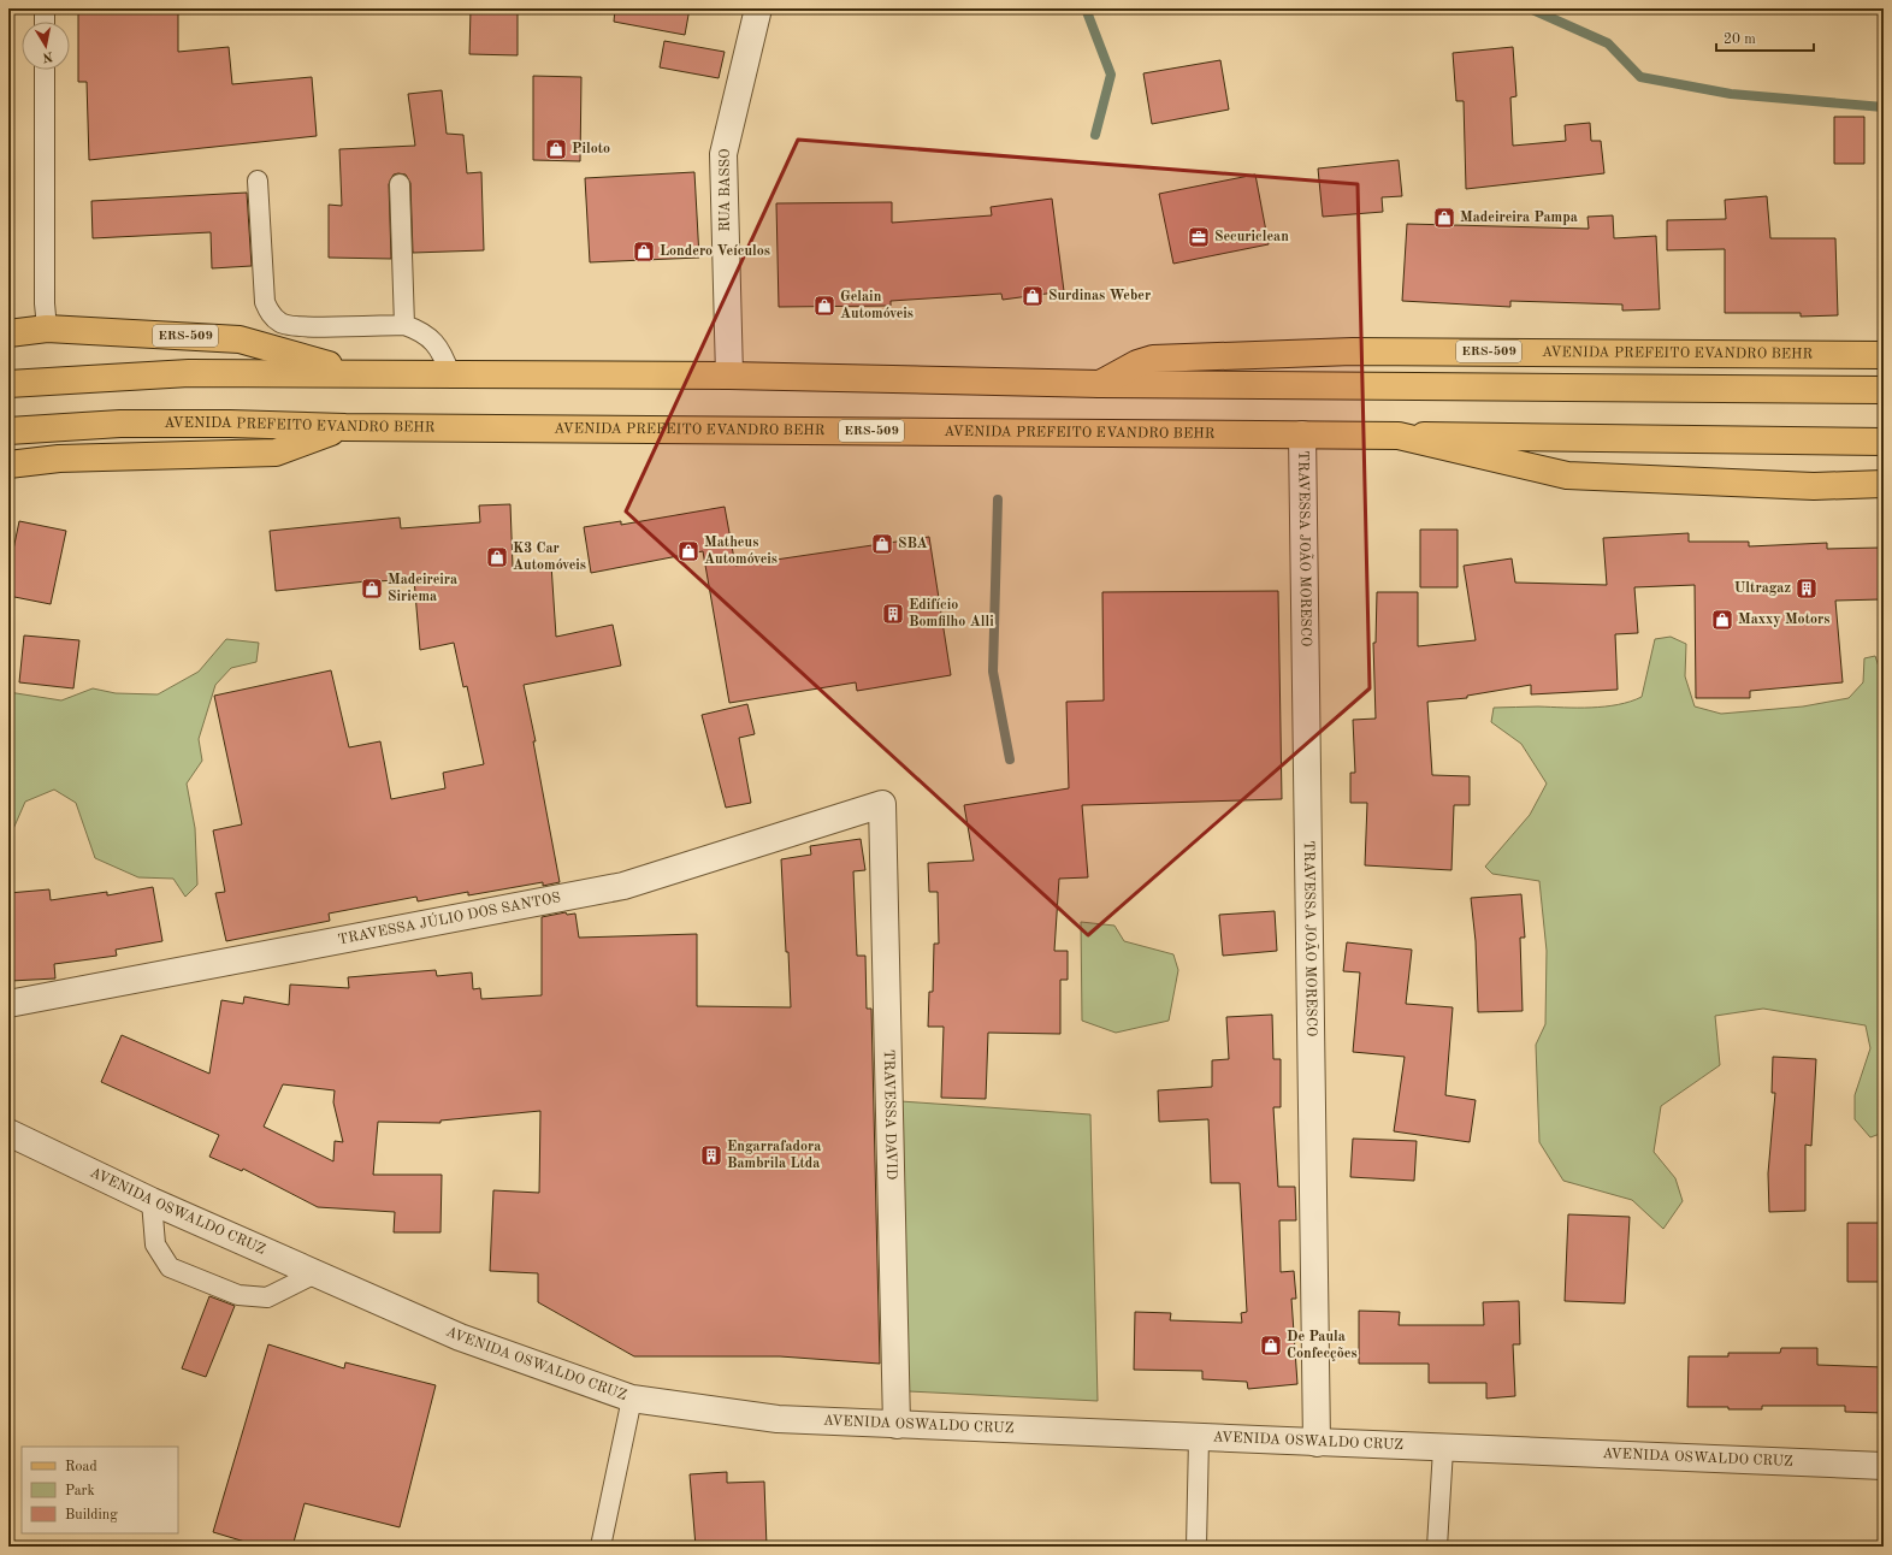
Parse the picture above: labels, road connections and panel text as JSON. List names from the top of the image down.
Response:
{
  "streets": {
    "main road": ["ERS-509", "AVENIDA PREFEITO EVANDRO BEHR"],
    "street": [
      "RUA BASSO",
      "TRAVESSA JOÃO MORESCO",
      "TRAVESSA JÚLIO DOS SANTOS",
      "TRAVESSA DAVID",
      "AVENIDA OSWALDO CRUZ"
    ]
  },
  "crossings": [
    ["RUA BASSO", "AVENIDA PREFEITO EVANDRO BEHR"],
    ["ERS-509", "AVENIDA PREFEITO EVANDRO BEHR"],
    ["AVENIDA PREFEITO EVANDRO BEHR", "TRAVESSA JOÃO MORESCO"],
    ["TRAVESSA JOÃO MORESCO", "AVENIDA OSWALDO CRUZ"],
    ["TRAVESSA JÚLIO DOS SANTOS", "TRAVESSA DAVID"],
    ["TRAVESSA DAVID", "AVENIDA OSWALDO CRUZ"]
  ],
  "places": {
    "shop": [
      "Piloto",
      "Madeireira Pampa",
      "Londero Veículos",
      "Surdinas Weber",
      "Gelain Automóveis",
      "SBA",
      "Matheus Automóveis",
      "K3 Car Automóveis",
      "Madeireira Siriema",
      "Maxxy Motors",
      "De Paula Confecções"
    ],
    "office": ["Securiclean"],
    "building": ["Ultragaz", "Edifício Bomfilho Alli", "Engarrafadora Bambrila Ltda"]
  },
  "legend": ["Road", "Park", "Building"],
  "scale_bar": "20 m",
  "north": "bottom"
}
